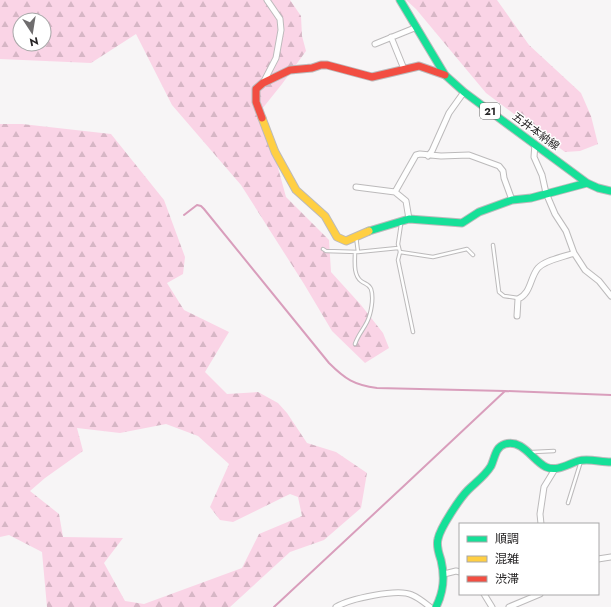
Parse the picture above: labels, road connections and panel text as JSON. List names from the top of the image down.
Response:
{
  "streets": {
    "street": ["21", "五井本納線"]
  },
  "legend": ["順調", "混雑", "渋滞"],
  "north": "bottom"
}
